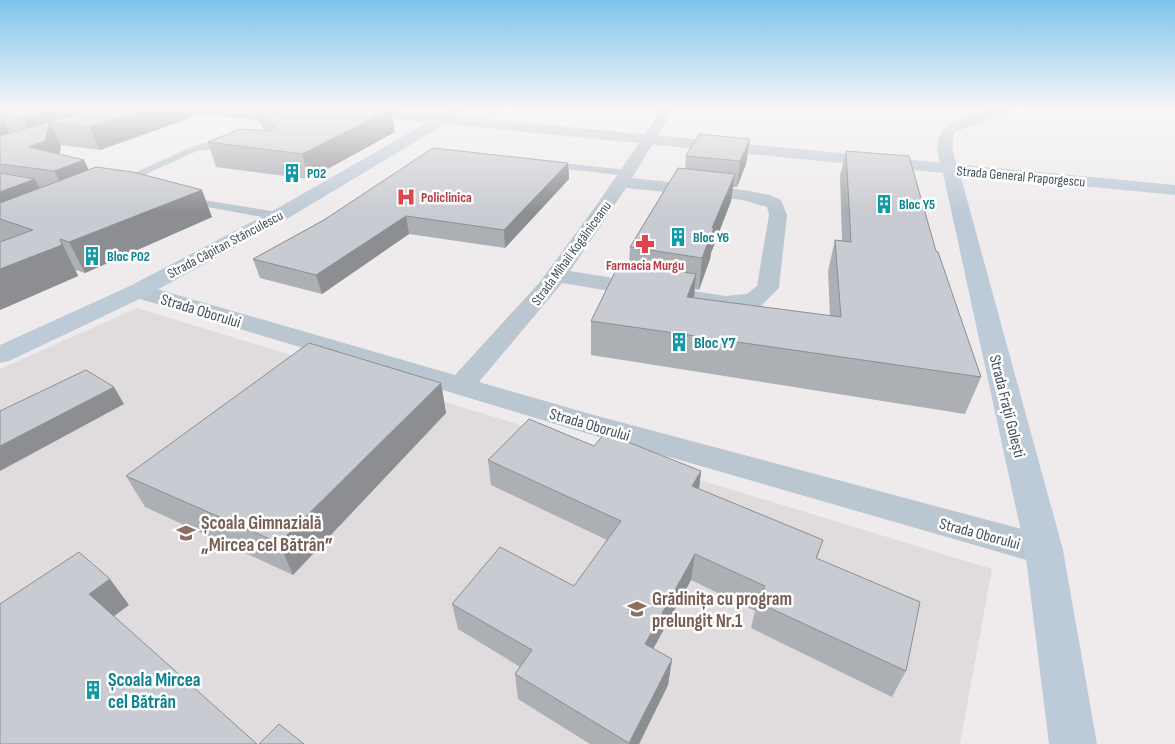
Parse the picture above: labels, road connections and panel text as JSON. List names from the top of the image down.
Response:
{
  "streets": {
    "main road": ["Strada General Praporgescu", "Strada Căpitan Stănculescu", "Strada Frații Golești"],
    "street": ["Strada Mihail Kogălniceanu", "Strada Oborului"]
  },
  "crossings": [
    ["Strada General Praporgescu", "Strada Frații Golești"],
    ["Strada Căpitan Stănculescu", "Strada Oborului"],
    ["Strada Mihail Kogălniceanu", "Strada Oborului"],
    ["Strada Oborului", "Strada Frații Golești"]
  ],
  "places": {
    "building": [
      "P02",
      "Bloc Y5",
      "Bloc Y6",
      "Bloc P02",
      "Bloc Y7",
      "Școala Mircea cel Bătrân"
    ],
    "hospital": ["Policlinica"],
    "pharmacy": ["Farmacia Murgu"],
    "school or university": ["Școala Gimnazială „Mircea cel Bătrân”", "Grădinița cu program prelungit Nr.1"]
  }
}
